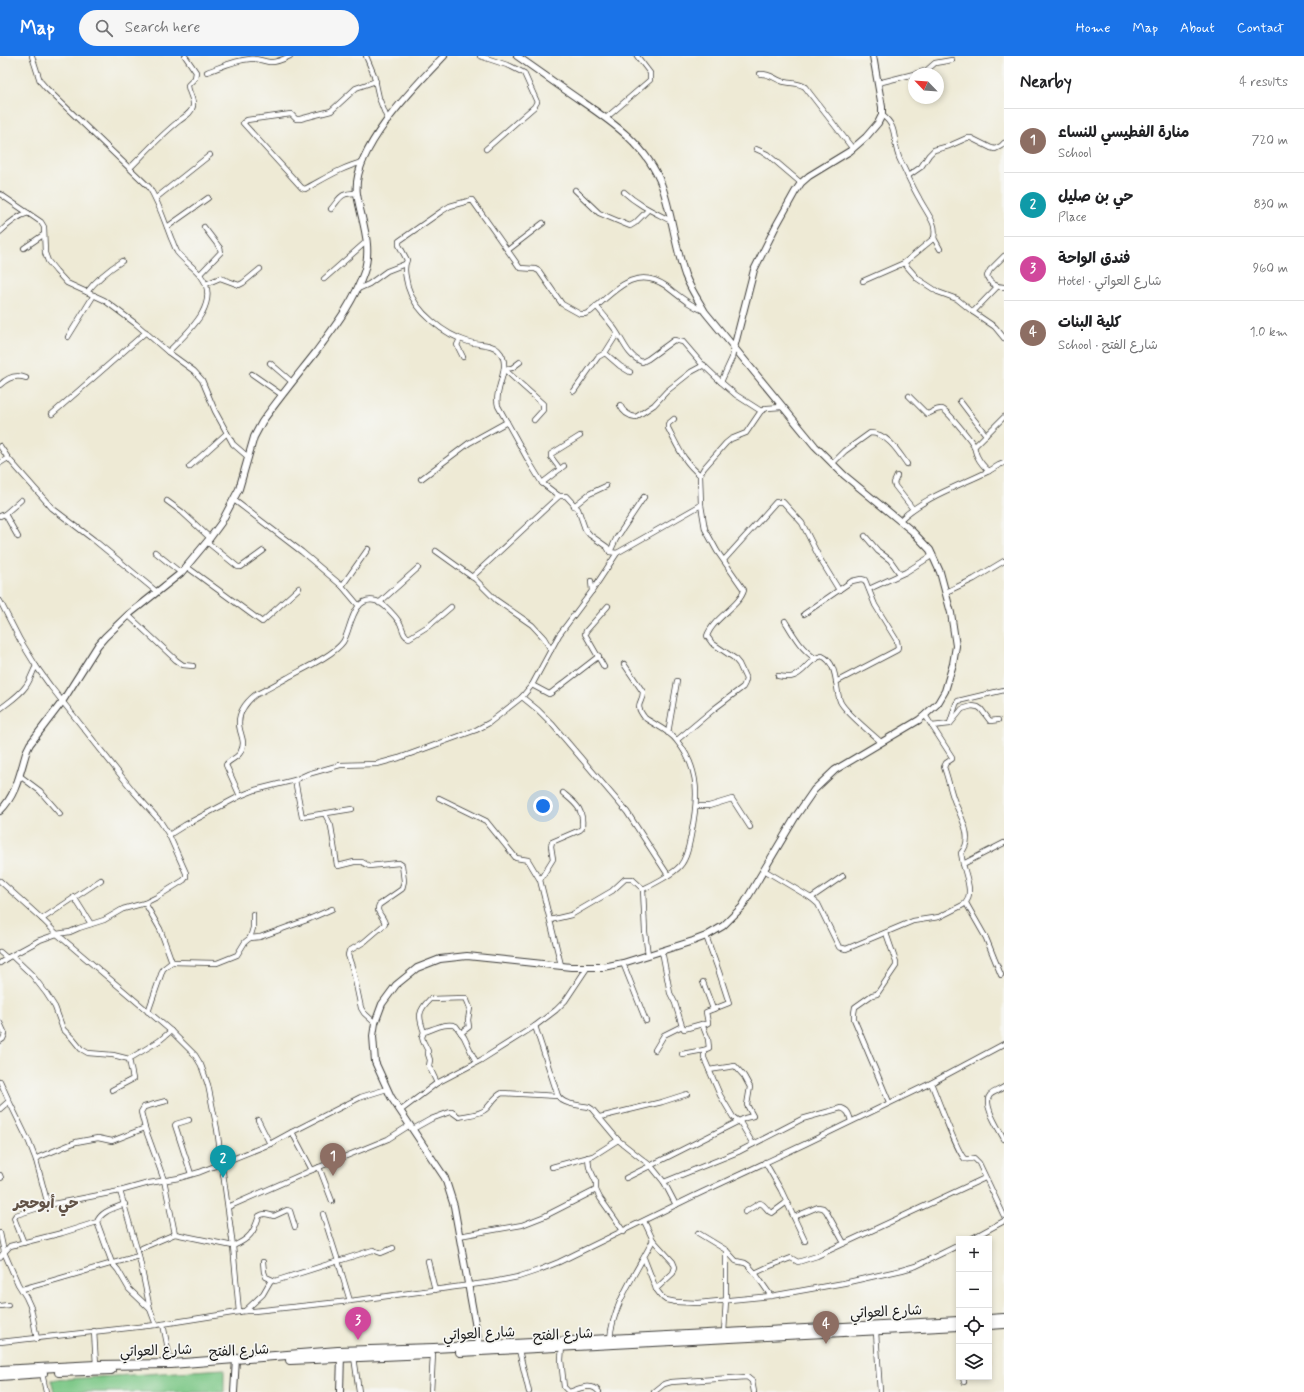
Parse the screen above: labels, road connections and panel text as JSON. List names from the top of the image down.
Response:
{
  "streets": {
    "main road": ["شارع العواتي", "شارع الفتح"]
  },
  "crossings": [
    ["شارع العواتي", "شارع الفتح"]
  ],
  "districts": ["حي أبوحجر"],
  "north": "top left",
  "page": {
    "header": "Map",
    "search": "Search here",
    "nav": [
      "Home",
      "Map",
      "About",
      "Contact"
    ],
    "heading": ["Nearby", "4 results"],
    "list": [
      {
        "mark": "1",
        "name": "منارة الفطيسي للنساء",
        "note": "School",
        "value": "720 m"
      },
      {
        "mark": "2",
        "name": "حي بن صليل",
        "note": "Place",
        "value": "830 m"
      },
      {
        "mark": "3",
        "name": "فندق الواحة",
        "note": "Hotel · شارع العواتي",
        "value": "960 m"
      },
      {
        "mark": "4",
        "name": "كلية البنات",
        "note": "School · شارع الفتح",
        "value": "1.0 km"
      }
    ],
    "pins": [
      "1",
      "2",
      "3",
      "4"
    ],
    "map_buttons": ["+", "−"]
  }
}
